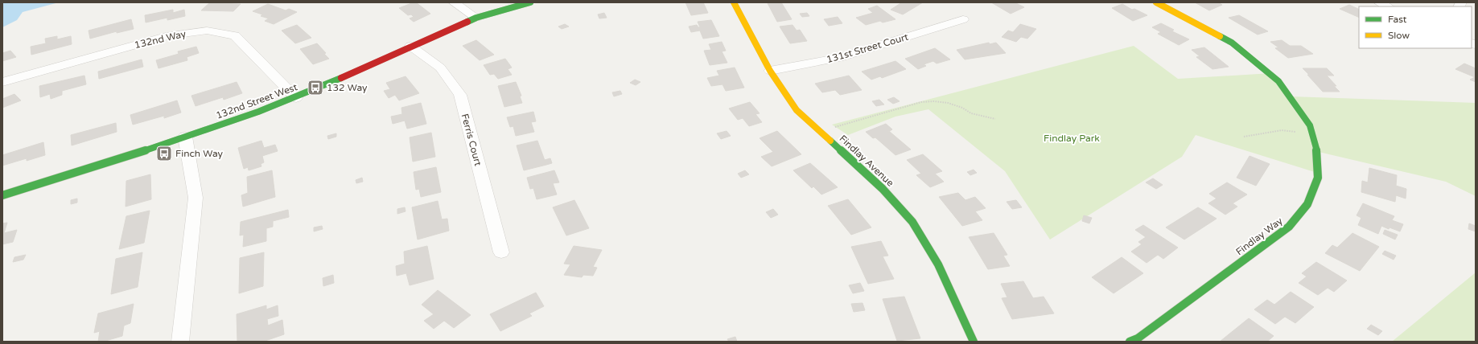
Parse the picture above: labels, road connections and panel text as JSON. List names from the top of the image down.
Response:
{
  "streets": {
    "street": [
      "132nd Way",
      "131st Street Court",
      "132nd Street West",
      "Ferris Court",
      "Findlay Avenue",
      "Findlay Way"
    ]
  },
  "crossings": [
    ["132nd Way", "132nd Street West"],
    ["131st Street Court", "Findlay Avenue"],
    ["132nd Street West", "Ferris Court"]
  ],
  "parks": ["Findlay Park"],
  "places": {
    "bus stop": ["132 Way", "Finch Way"]
  },
  "legend": ["Fast", "Slow"]
}
